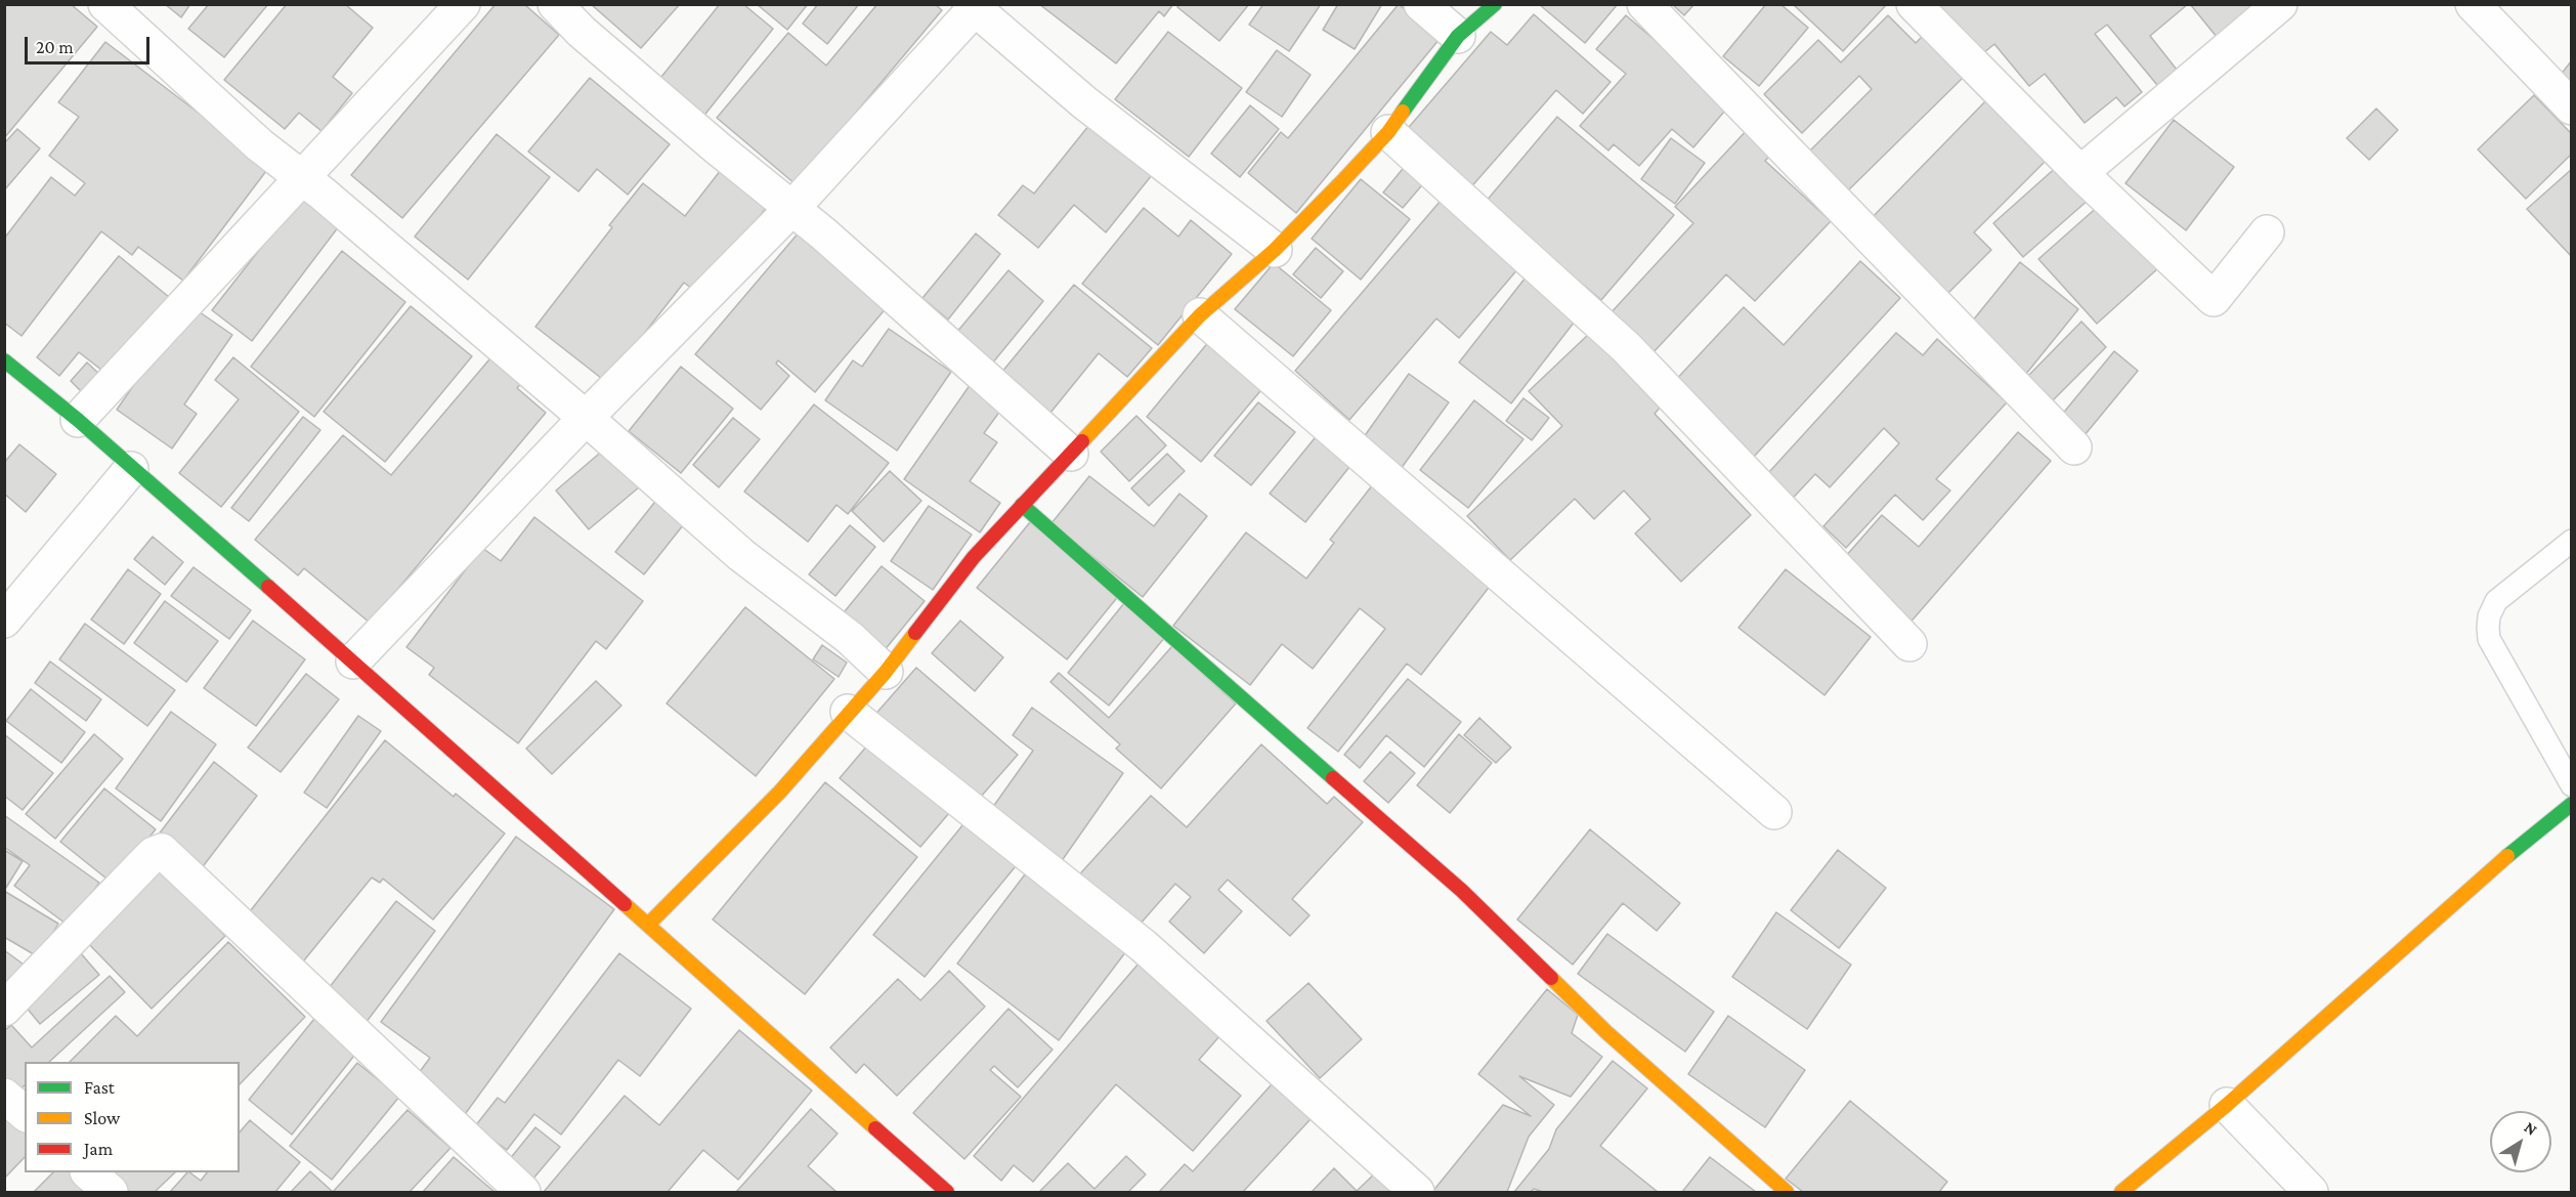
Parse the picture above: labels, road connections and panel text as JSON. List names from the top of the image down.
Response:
{
  "legend": ["Fast", "Slow", "Jam"],
  "scale_bar": "20 m",
  "north": "top right"
}
